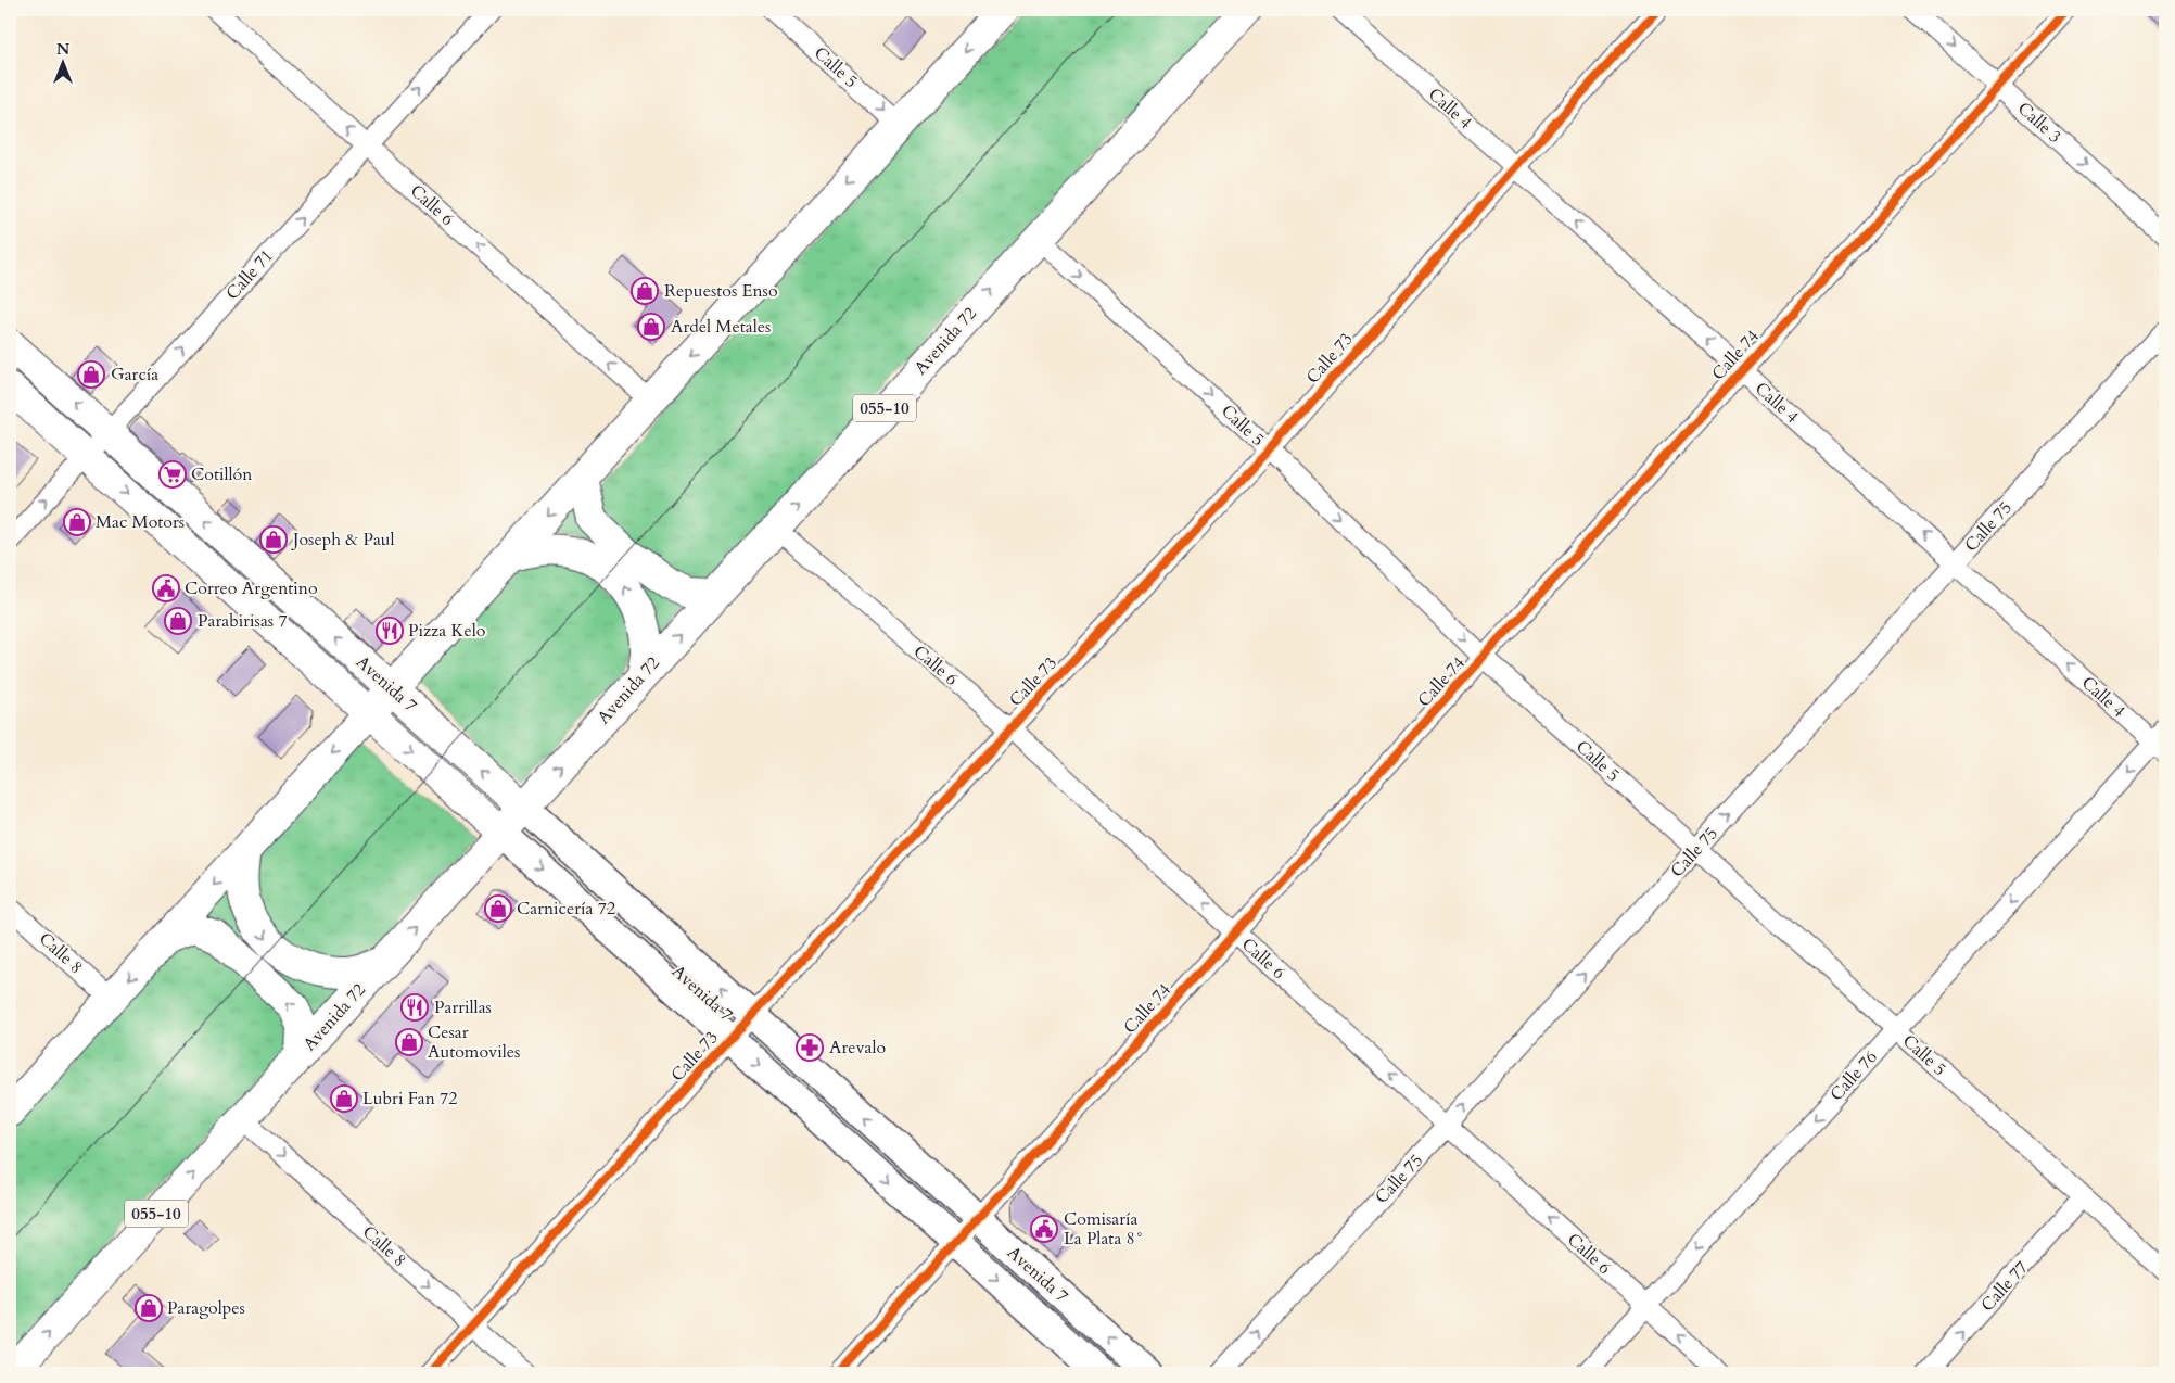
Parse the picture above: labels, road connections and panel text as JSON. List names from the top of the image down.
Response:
{
  "streets": {
    "main road": ["Avenida 72", "055-10", "Avenida 7"],
    "street": [
      "Calle 5",
      "Calle 4",
      "Calle 3",
      "Calle 6",
      "Calle 71",
      "Calle 74",
      "Calle 73",
      "Calle 75",
      "Calle 8",
      "Calle 76",
      "Calle 77"
    ]
  },
  "crossings": [
    ["Calle 5", "Avenida 72"],
    ["Calle 5", "Calle 74"],
    ["Calle 5", "Calle 73"],
    ["Calle 5", "Calle 75"],
    ["Calle 5", "Calle 76"],
    ["Calle 5", "Calle 77"],
    ["Calle 4", "Calle 74"],
    ["Calle 4", "Calle 73"],
    ["Calle 4", "Calle 75"],
    ["Calle 4", "Calle 76"],
    ["Calle 3", "Calle 74"],
    ["Calle 6", "Calle 71"],
    ["Calle 6", "Avenida 72"],
    ["Calle 6", "Calle 74"],
    ["Calle 6", "Calle 73"],
    ["Calle 6", "Calle 75"],
    ["Calle 6", "Calle 76"],
    ["Calle 71", "Avenida 7"],
    ["Avenida 72", "Avenida 7"],
    ["Avenida 72", "Calle 8"],
    ["Calle 74", "Avenida 7"],
    ["Calle 73", "Avenida 7"],
    ["Calle 73", "Calle 8"]
  ],
  "one_way": [
    "Calle 5",
    "Calle 4",
    "Calle 3",
    "Calle 6",
    "Calle 71",
    "Calle 75",
    "Calle 8",
    "Calle 76",
    "Calle 77"
  ],
  "places": {
    "shop": [
      "Repuestos Enso",
      "Ardel Metales",
      "García",
      "Mac Motors",
      "Joseph & Paul",
      "Parabirisas 7",
      "Carnicería 72",
      "Cesar Automoviles",
      "Lubri Fan 72",
      "Paragolpes"
    ],
    "supermarket": ["Cotillón"],
    "public building": ["Correo Argentino", "Comisaría La Plata 8°"],
    "restaurant": ["Pizza Kelo", "Parrillas"],
    "pharmacy": ["Arevalo"]
  },
  "north": "top"
}
